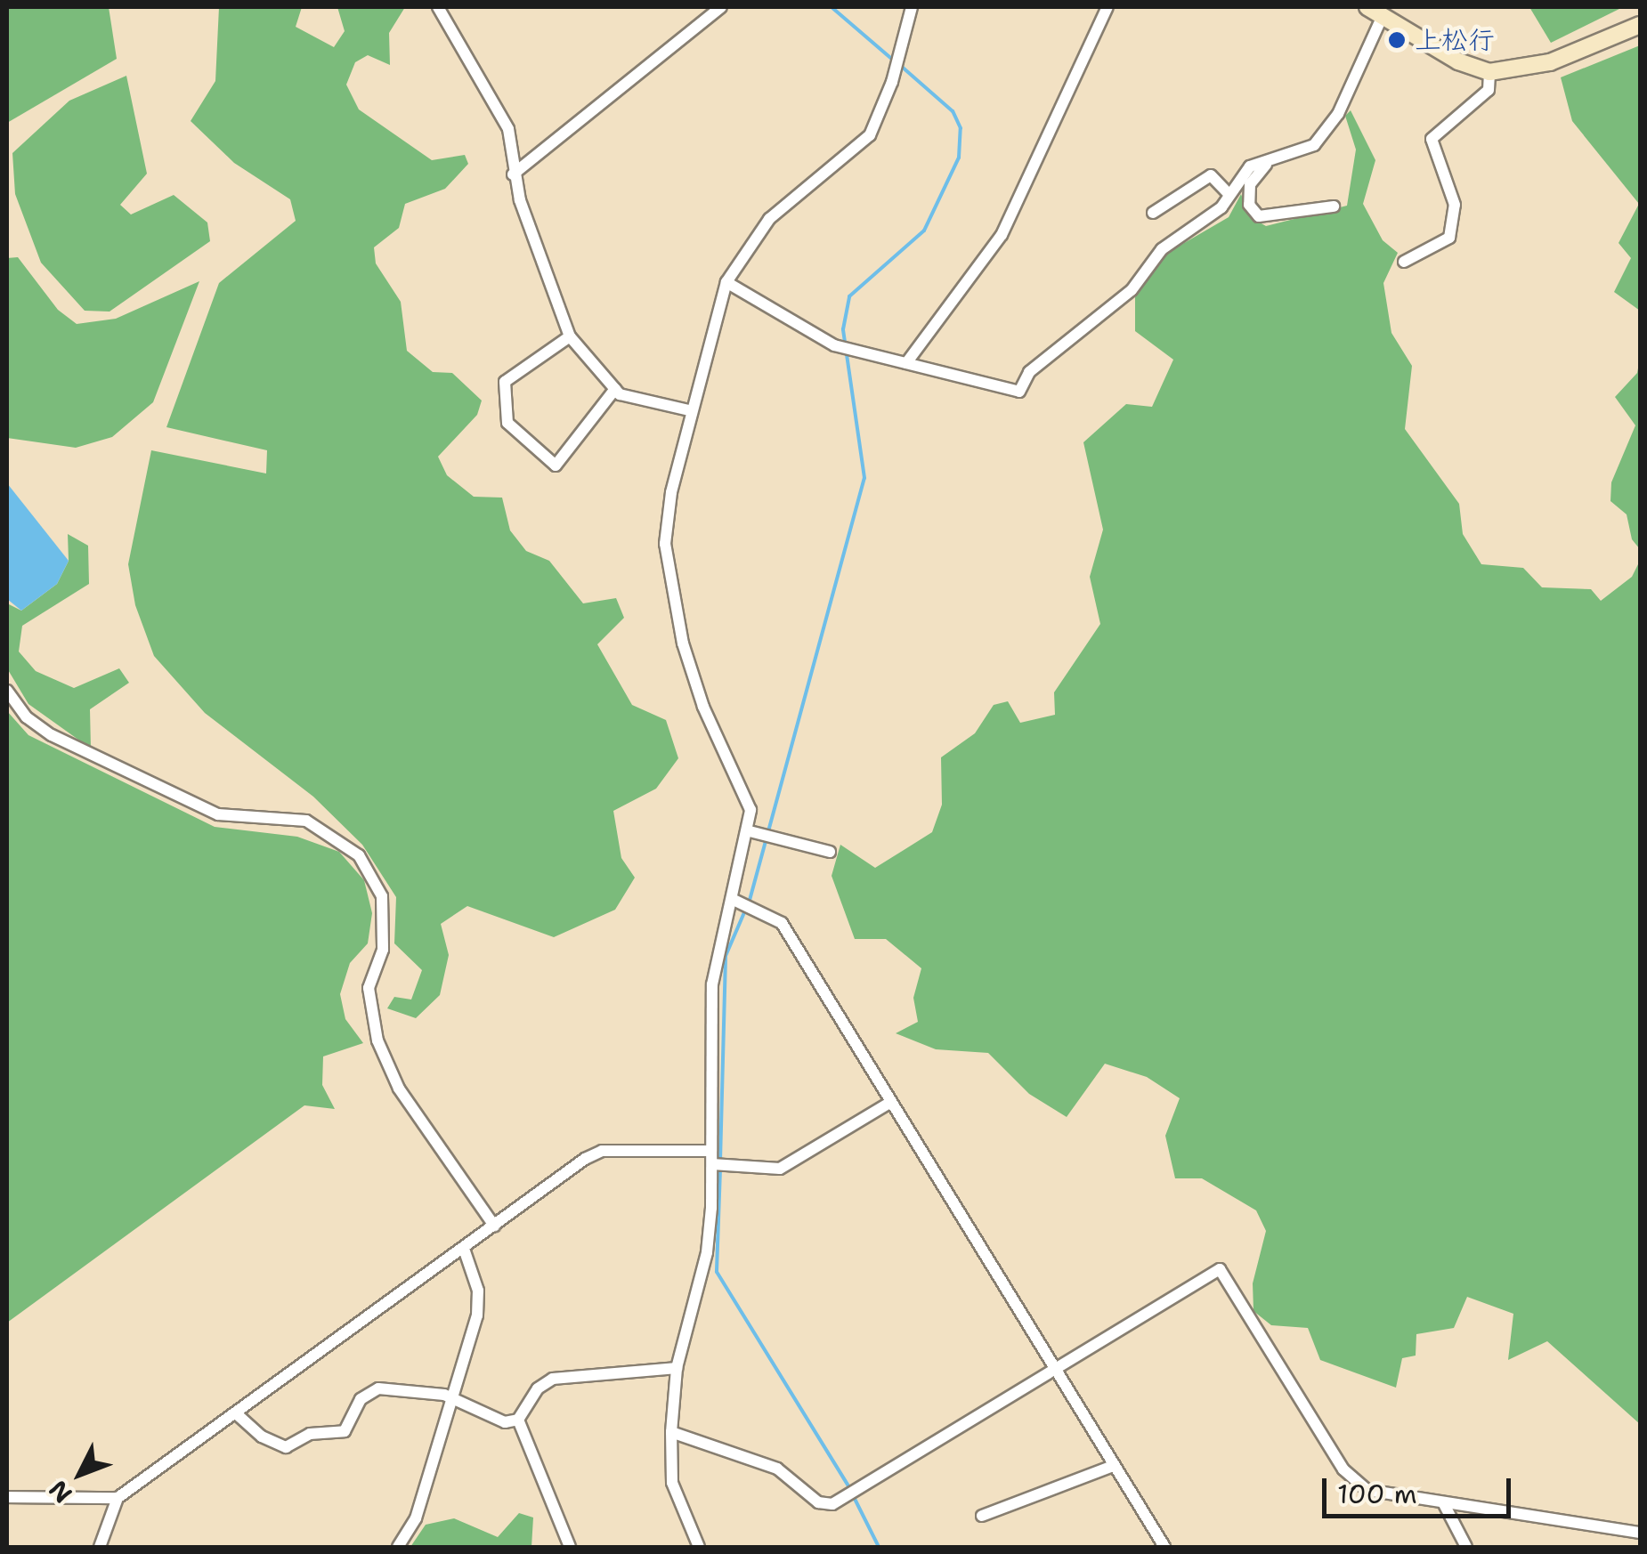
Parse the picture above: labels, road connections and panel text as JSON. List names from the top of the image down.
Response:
{
  "places": ["上松行"],
  "scale_bar": "100 m",
  "north": "bottom left"
}
